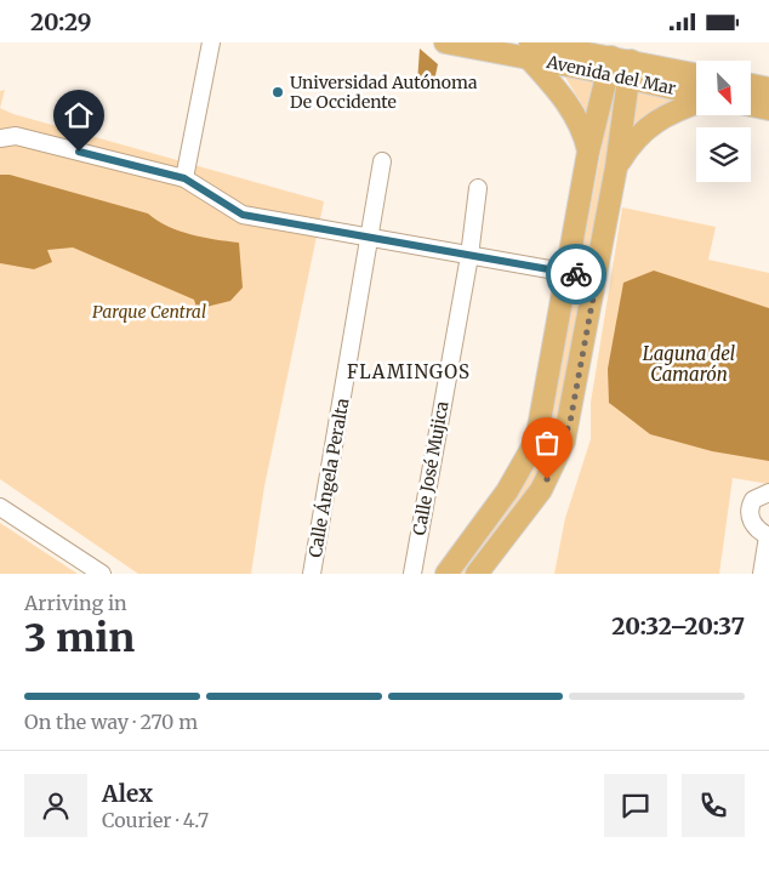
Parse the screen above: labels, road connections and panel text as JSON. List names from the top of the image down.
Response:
{
  "streets": {
    "main road": ["Avenida del Mar"],
    "street": ["Calle José Mujica", "Calle Ángela Peralta"]
  },
  "districts": ["FLAMINGOS"],
  "water": ["Laguna del Camarón"],
  "parks": ["Parque Central"],
  "places": ["Universidad Autónoma De Occidente"],
  "north": "bottom right",
  "page": {
    "status": "20:29",
    "heading": ["3 min", "Arriving in", "20:32–20:37"],
    "panel": ["Alex", "Courier · 4.7"],
    "bar": "On the way · 270 m"
  }
}
